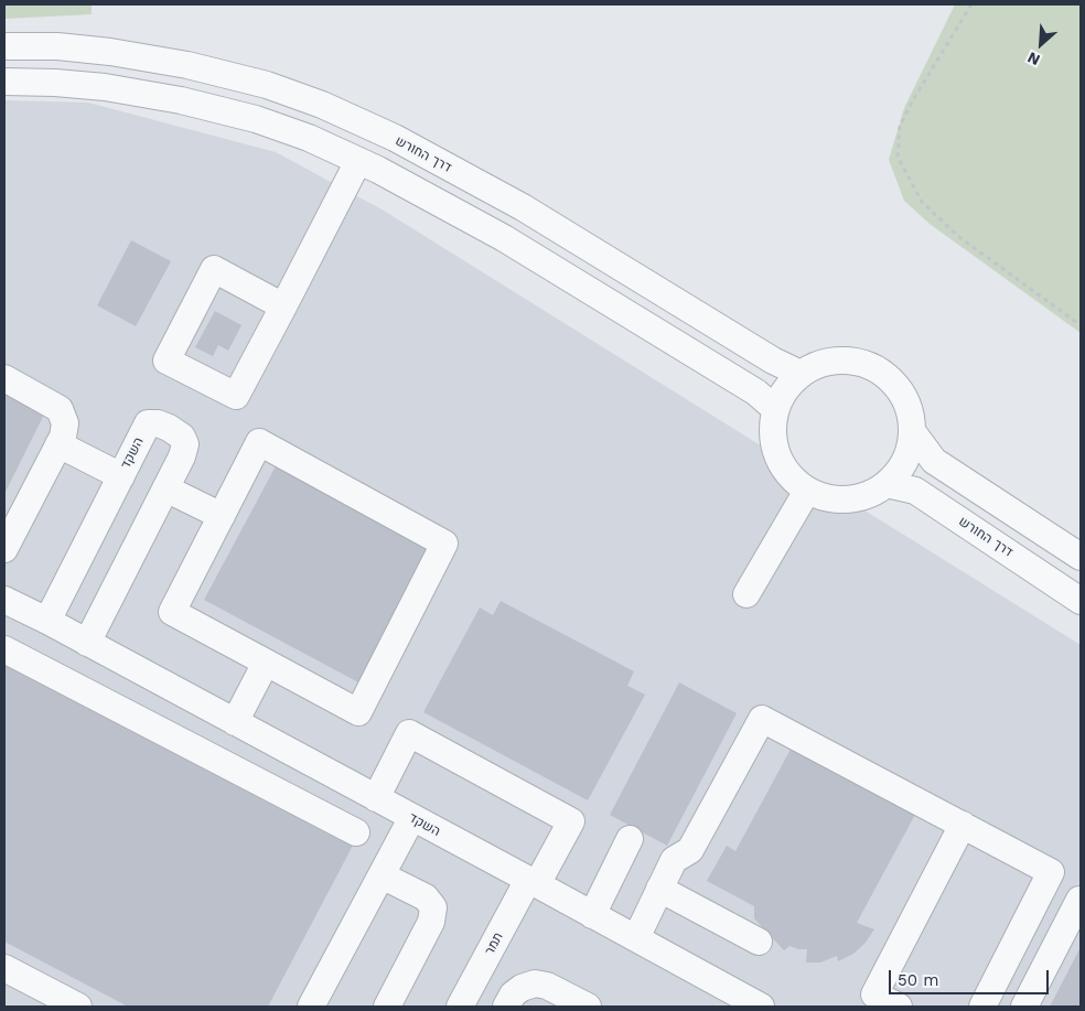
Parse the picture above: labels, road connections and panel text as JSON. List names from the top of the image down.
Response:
{
  "streets": {
    "street": ["דרך החורש", "השקד", "תמר"]
  },
  "crossings": [
    ["השקד", "תמר"]
  ],
  "scale_bar": "50 m",
  "north": "bottom left"
}
